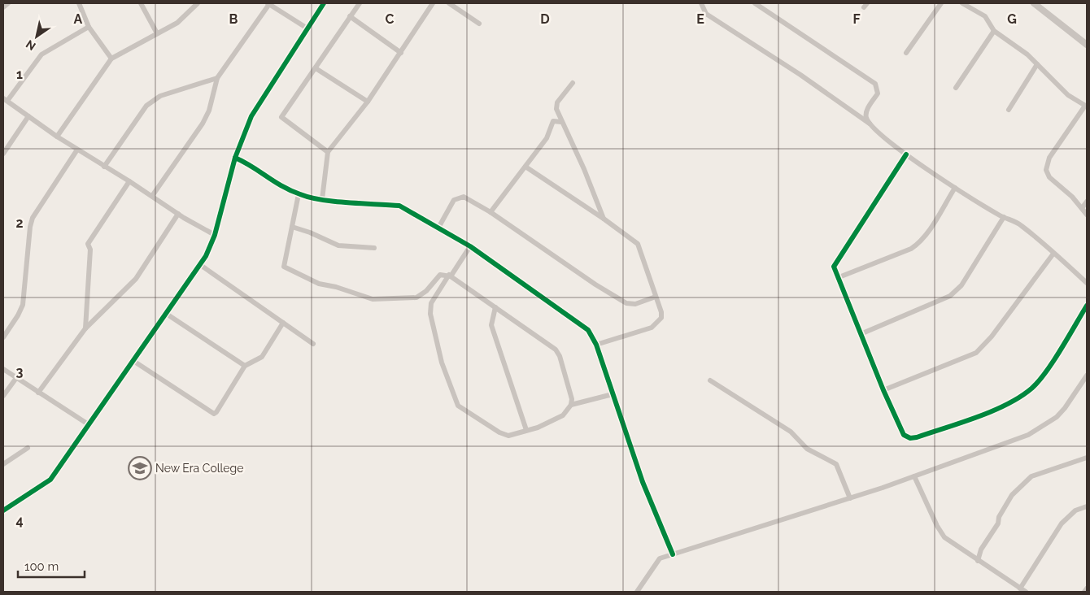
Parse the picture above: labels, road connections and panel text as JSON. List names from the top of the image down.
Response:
{
  "places": {
    "school or university": ["New Era College"]
  },
  "scale_bar": "100 m",
  "north": "bottom left",
  "grid": {
    "columns": [
      "A",
      "B",
      "C",
      "D",
      "E",
      "F",
      "G"
    ],
    "rows": [
      "1",
      "2",
      "3",
      "4"
    ]
  }
}
